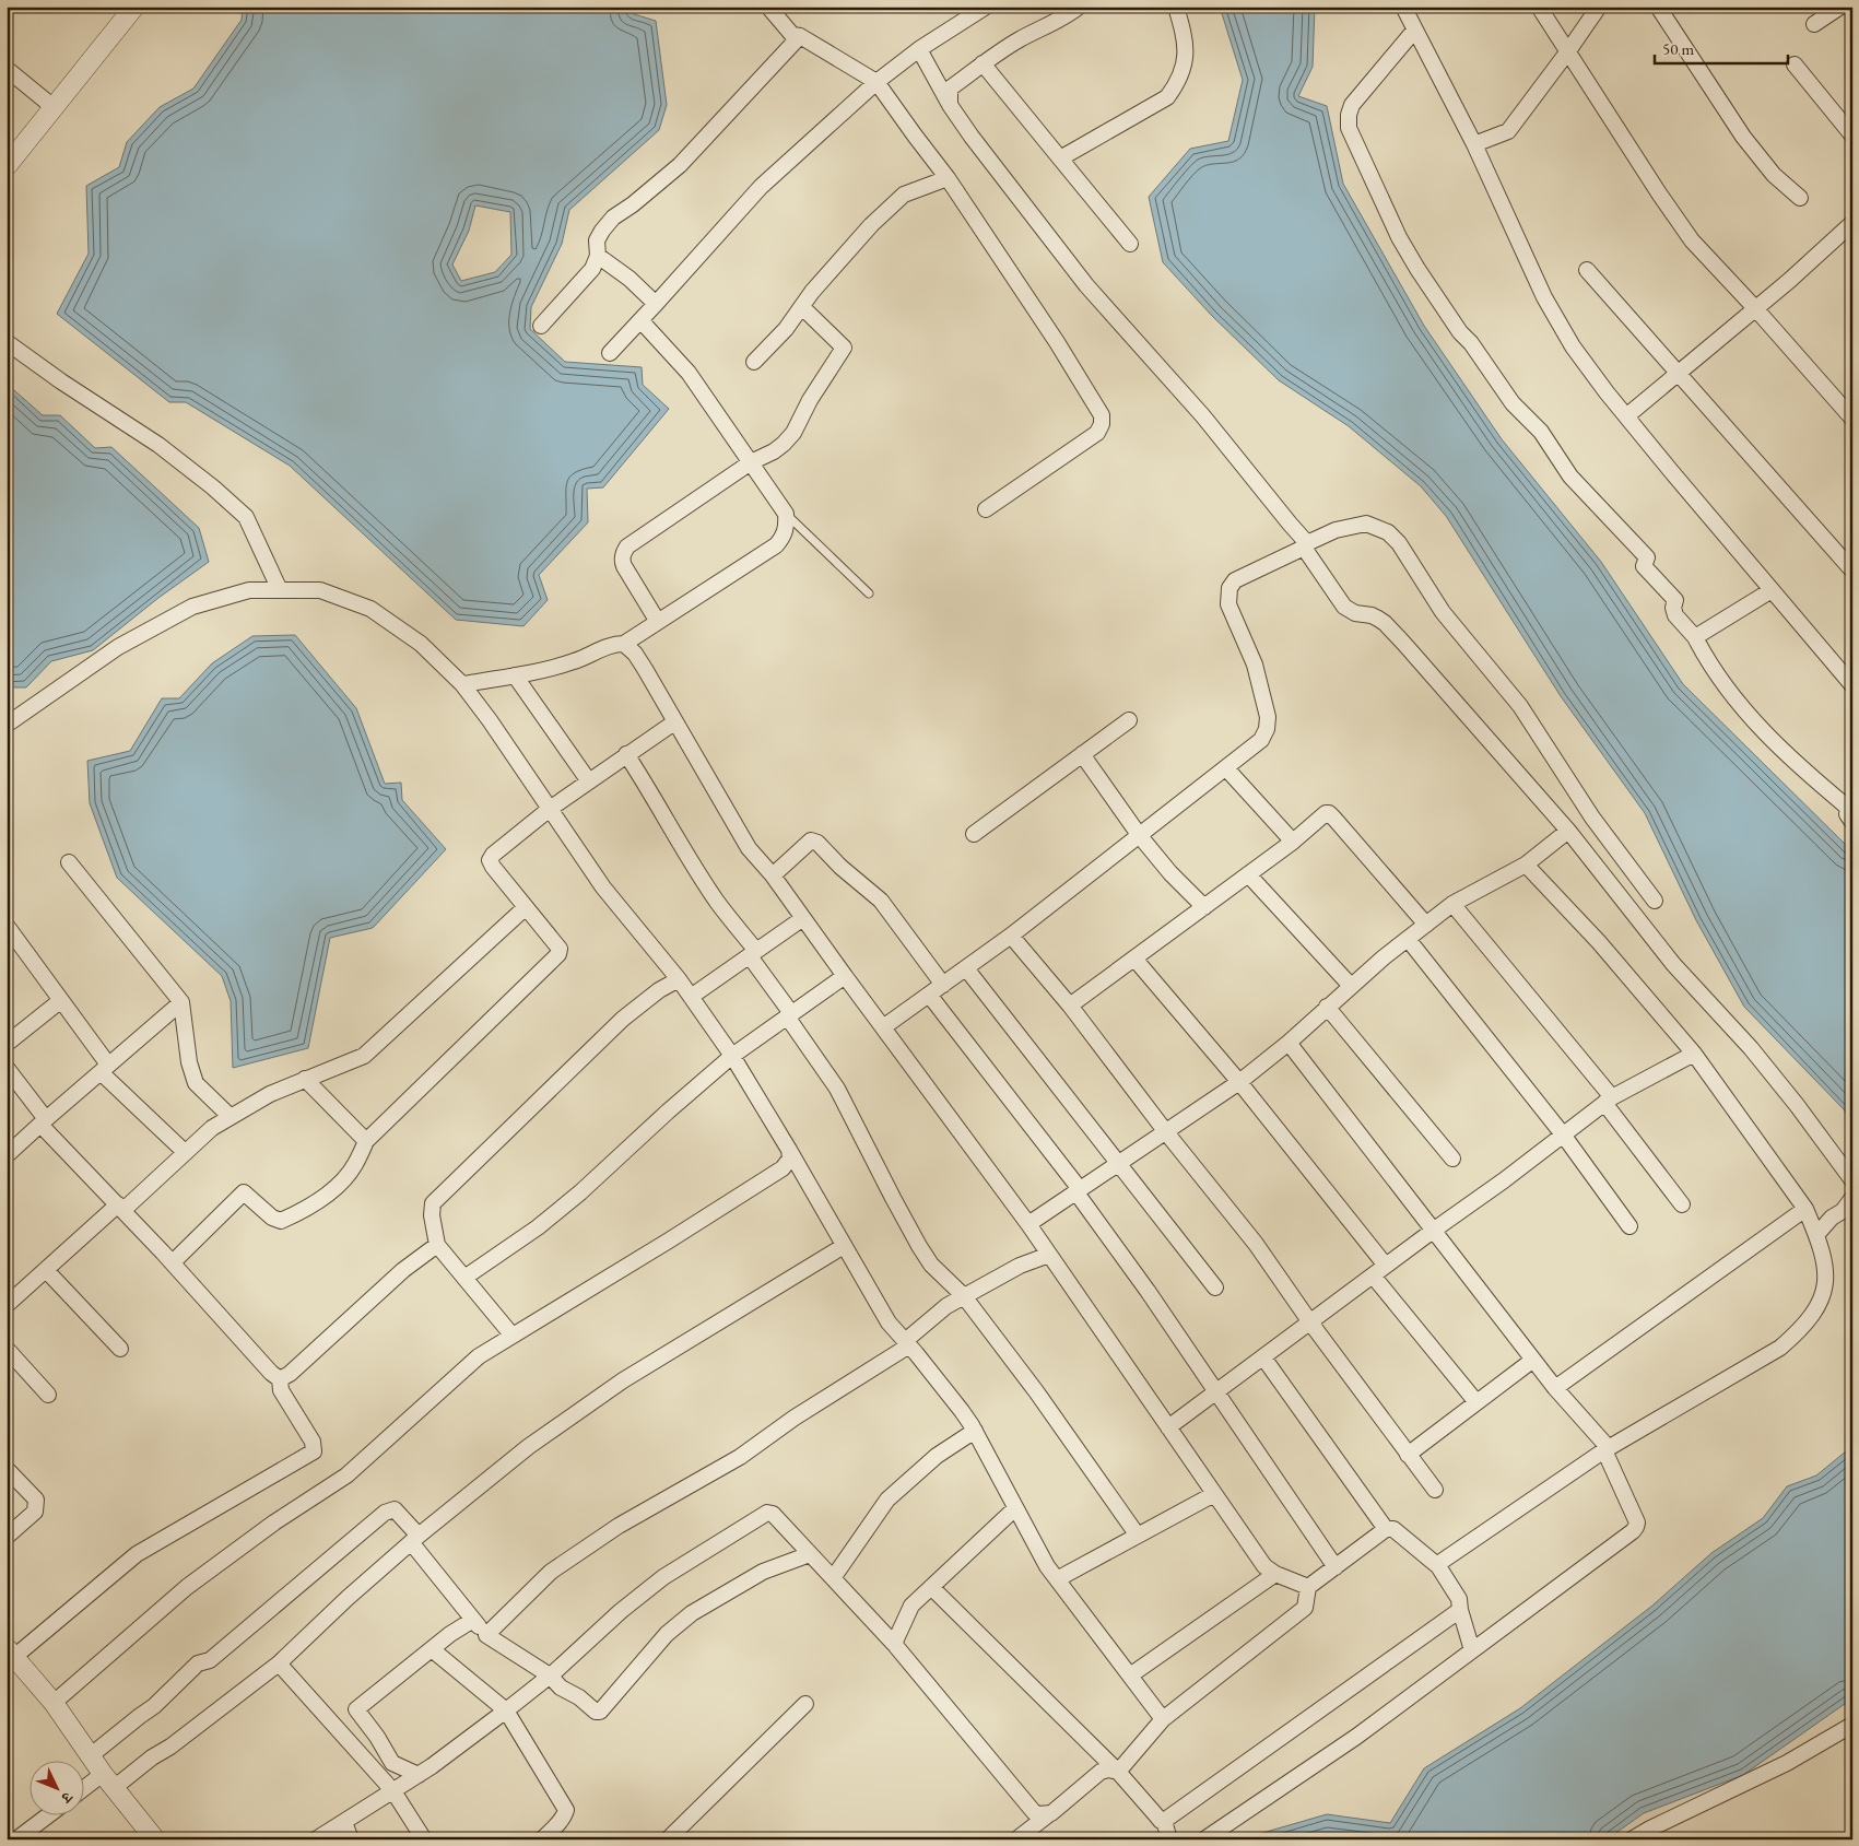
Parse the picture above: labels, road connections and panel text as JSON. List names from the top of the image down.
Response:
{
  "scale_bar": "50 m",
  "north": "bottom right"
}
